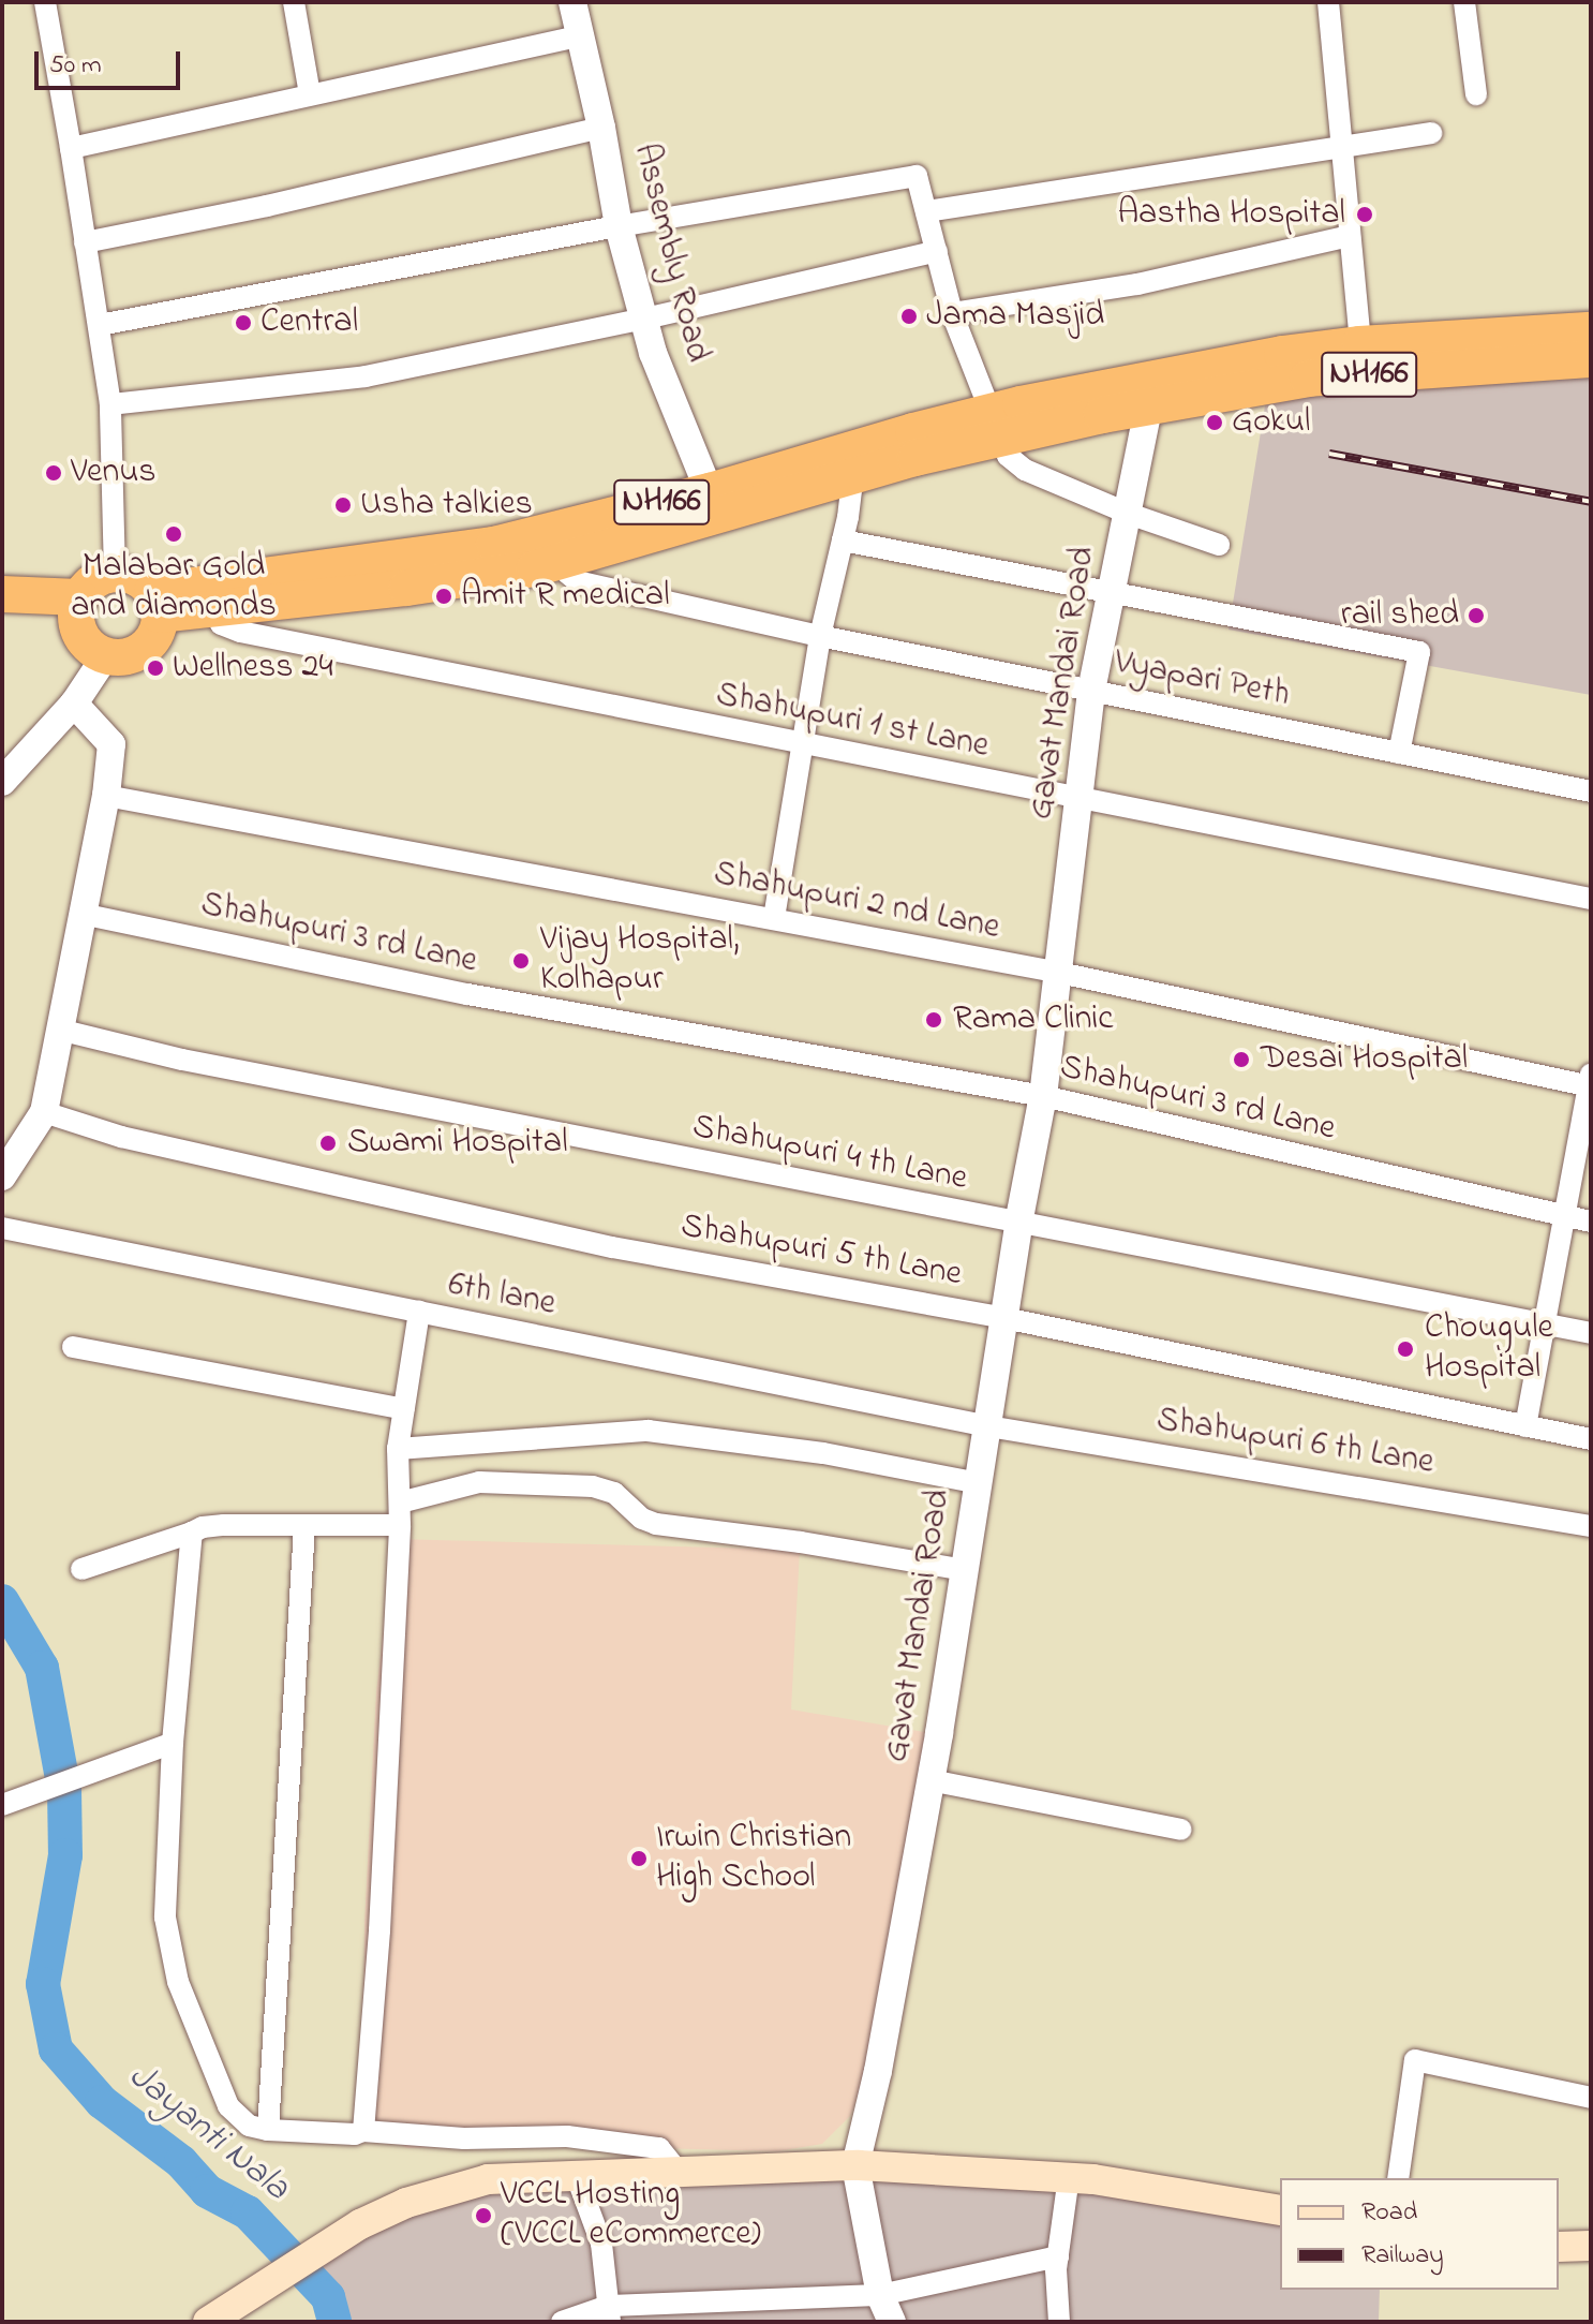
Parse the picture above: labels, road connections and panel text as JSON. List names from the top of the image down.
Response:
{
  "streets": {
    "highway": ["NH166"],
    "street": [
      "Assembly Road",
      "Vyapari Peth",
      "Gavat Mandai Road",
      "Shahupuri 1 st Lane",
      "Shahupuri 2 nd Lane",
      "Shahupuri 3 rd Lane",
      "Shahupuri 4 th Lane",
      "Shahupuri 5 th Lane",
      "6th lane",
      "Shahupuri 6 th Lane"
    ]
  },
  "crossings": [
    ["Assembly Road", "NH166"],
    ["NH166", "Vyapari Peth"],
    ["NH166", "Gavat Mandai Road"],
    ["NH166", "Shahupuri 1 st Lane"],
    ["Vyapari Peth", "Gavat Mandai Road"],
    ["Gavat Mandai Road", "Shahupuri 1 st Lane"],
    ["Gavat Mandai Road", "Shahupuri 2 nd Lane"],
    ["Gavat Mandai Road", "Shahupuri 3 rd Lane"],
    ["Gavat Mandai Road", "Shahupuri 4 th Lane"],
    ["Gavat Mandai Road", "Shahupuri 5 th Lane"],
    ["Gavat Mandai Road", "6th lane"],
    ["Gavat Mandai Road", "Shahupuri 6 th Lane"],
    ["6th lane", "Shahupuri 6 th Lane"]
  ],
  "water": ["Jayanti Nala"],
  "places": [
    "Aastha Hospital",
    "Jama Masjid",
    "Central",
    "Gokul",
    "Venus",
    "Usha talkies",
    "Malabar Gold and diamonds",
    "Amit R medical",
    "rail shed",
    "Wellness 24",
    "Vijay Hospital, Kolhapur",
    "Rama Clinic",
    "Desai Hospital",
    "Swami Hospital",
    "Chougule Hospital",
    "Irwin Christian High School",
    "VCCL Hosting (VCCL eCommerce)"
  ],
  "legend": ["Road", "Railway"],
  "scale_bar": "50 m"
}
